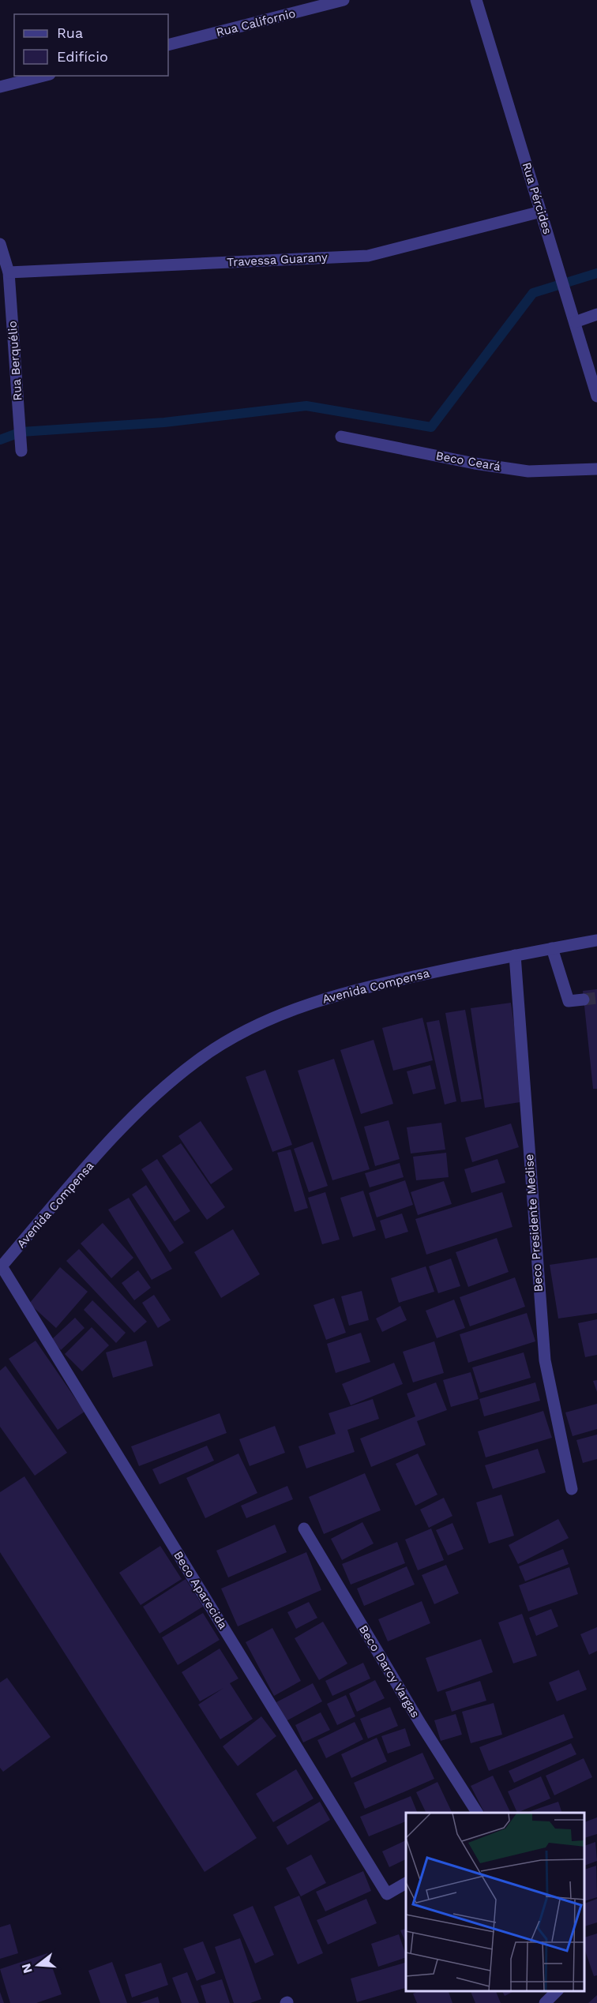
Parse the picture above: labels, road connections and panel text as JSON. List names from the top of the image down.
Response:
{
  "streets": {
    "street": [
      "Rua Californio",
      "Rua Pércides",
      "Travessa Guarany",
      "Rua Berquélio",
      "Beco Ceará",
      "Avenida Compensa",
      "Beco Presidente Medise",
      "Beco Aparecida",
      "Beco Darcy Vargas"
    ]
  },
  "crossings": [
    ["Rua Pércides", "Travessa Guarany"],
    ["Travessa Guarany", "Rua Berquélio"],
    ["Avenida Compensa", "Beco Presidente Medise"],
    ["Avenida Compensa", "Beco Aparecida"]
  ],
  "legend": ["Rua", "Edifício"],
  "north": "left"
}
